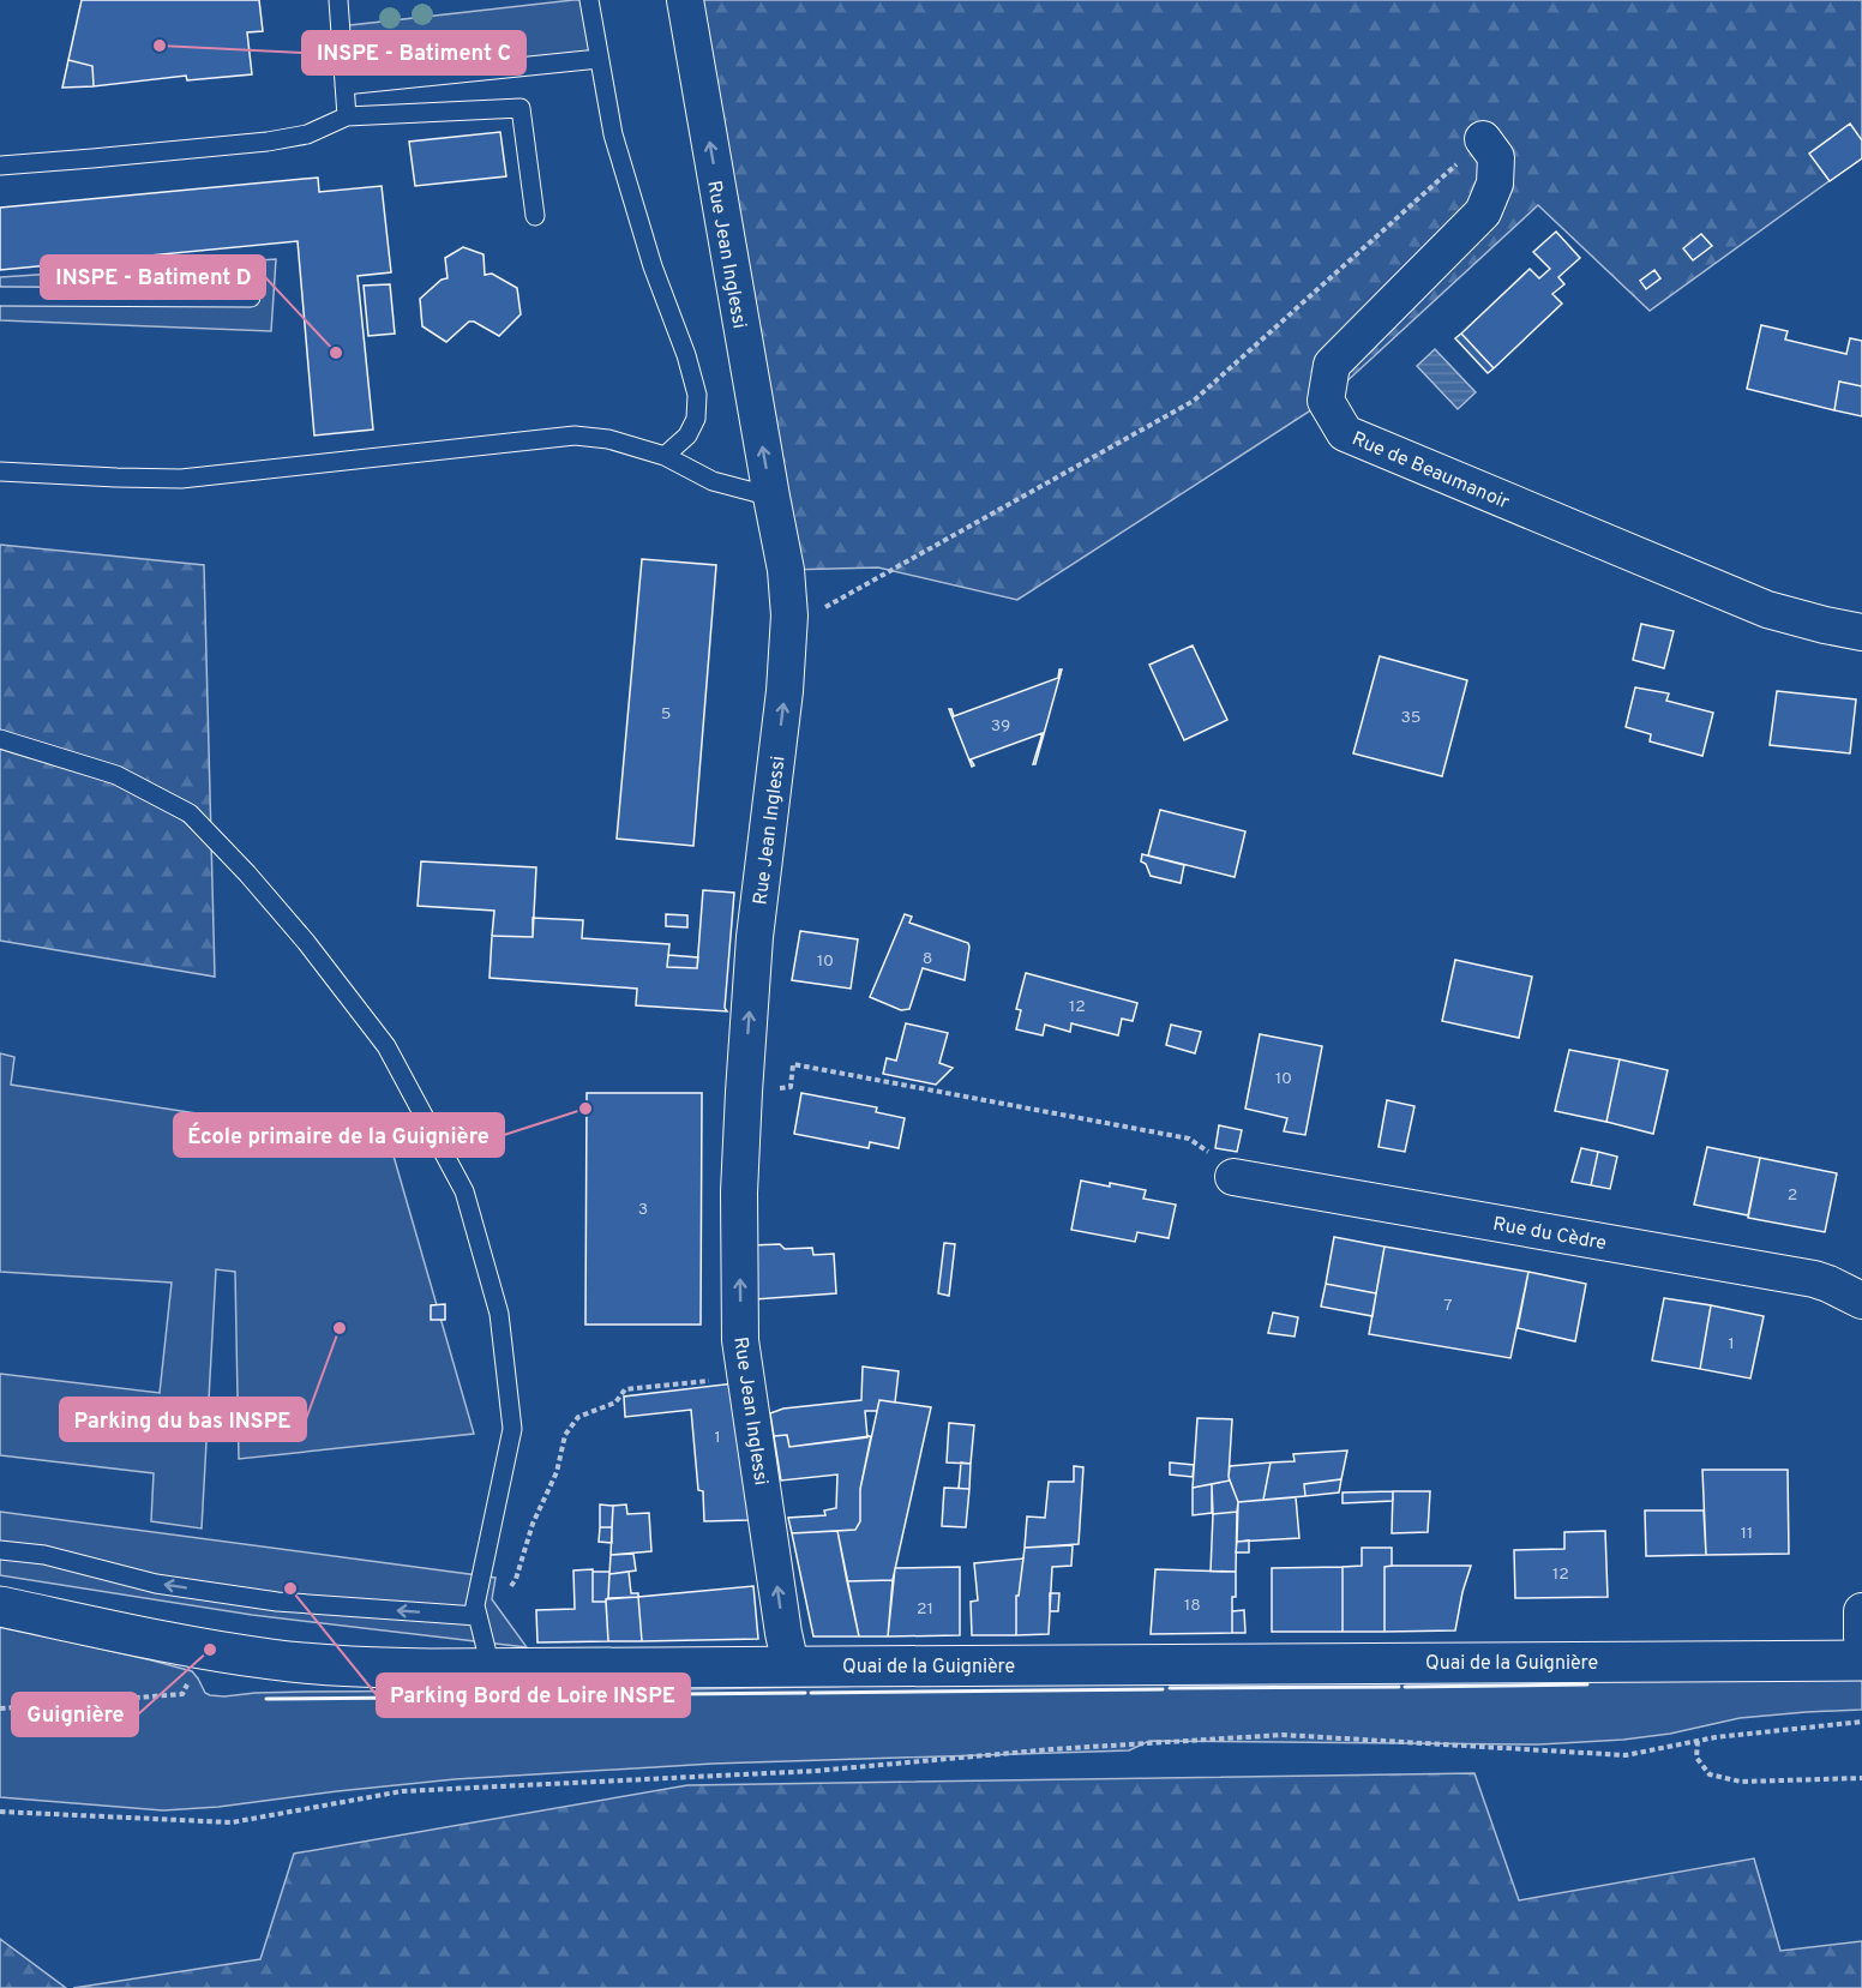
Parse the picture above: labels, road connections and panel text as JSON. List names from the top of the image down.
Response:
{
  "streets": {
    "main road": ["Quai de la Guignière"],
    "street": ["Rue Jean Inglessi", "Rue de Beaumanoir", "Rue du Cèdre"]
  },
  "crossings": [
    ["Rue Jean Inglessi", "Quai de la Guignière"]
  ],
  "one_way": ["Rue Jean Inglessi"],
  "places": [
    "INSPE - Batiment C",
    "INSPE - Batiment D",
    "École primaire de la Guignière",
    "Parking du bas INSPE",
    "Parking Bord de Loire INSPE",
    "Guignière"
  ],
  "house_numbers": [
    "5",
    "35",
    "39",
    "8",
    "10",
    "12",
    "10",
    "2",
    "3",
    "7",
    "1",
    "1",
    "11",
    "12",
    "18",
    "21"
  ]
}
